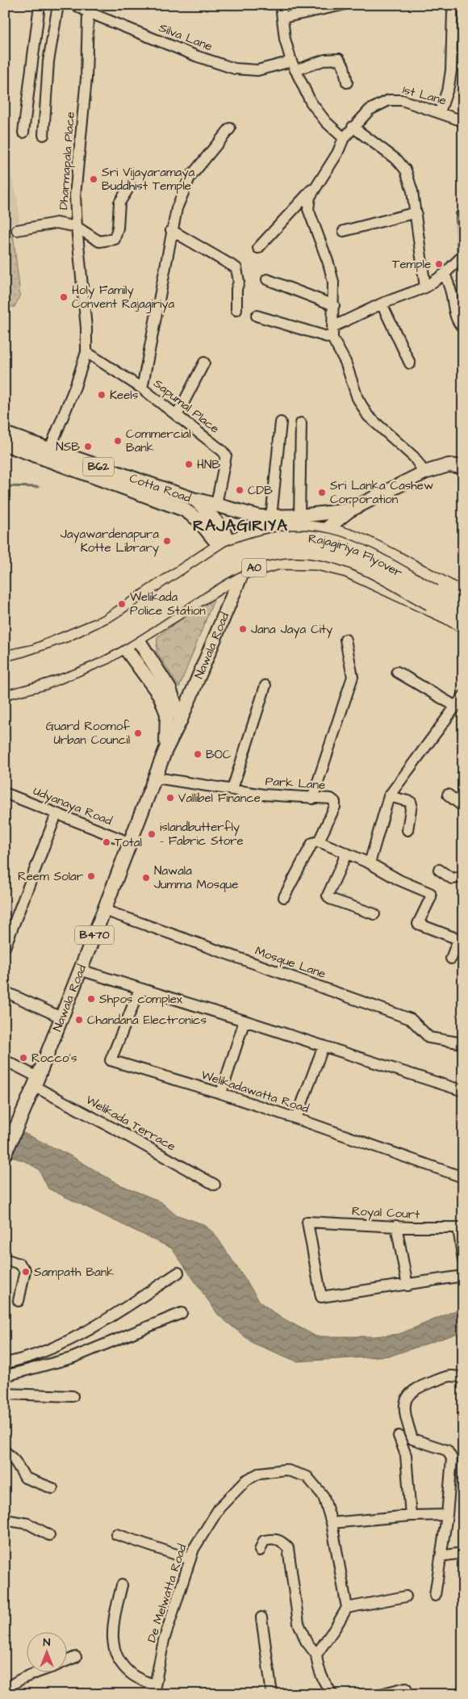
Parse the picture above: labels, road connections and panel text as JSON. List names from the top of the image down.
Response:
{
  "streets": {
    "highway": ["Rajagiriya Flyover", "A0"],
    "main road": [
      "B62",
      "Cotta Road",
      "Nawala Road",
      "B470"
    ],
    "street": [
      "Silva Lane",
      "1st Lane",
      "Dharmapala Place",
      "Sapumal Place",
      "Park Lane",
      "Udyanaya Road",
      "Mosque Lane",
      "Welikadawatta Road",
      "Welikada Terrace",
      "Royal Court",
      "De Melwatta Road"
    ]
  },
  "crossings": [
    ["Silva Lane", "Dharmapala Place"],
    ["Dharmapala Place", "Sapumal Place"],
    ["Dharmapala Place", "Cotta Road"],
    ["Sapumal Place", "B62"],
    ["B62", "Cotta Road"],
    ["A0", "Nawala Road"],
    ["Nawala Road", "Park Lane"],
    ["Nawala Road", "Udyanaya Road"],
    ["Nawala Road", "Mosque Lane"],
    ["Nawala Road", "Welikada Terrace"]
  ],
  "districts": ["RAJAGIRIYA"],
  "places": [
    "Sri Vijayaramaya Buddhist Temple",
    "Temple",
    "Holy Family Convent Rajagiriya",
    "Keels",
    "Commercial Bank",
    "NSB",
    "HNB",
    "CDB",
    "Sri Lanka Cashew Corporation",
    "Jayawardenapura Kotte Library",
    "Welikada Police Station",
    "Jana Jaya City",
    "Guard Roomof Urban Council",
    "BOC",
    "Vallibel Finance",
    "islandbutterfly - Fabric Store",
    "Total",
    "Reem Solar",
    "Nawala Jumma Mosque",
    "Shpos complex",
    "Chandana Electronics",
    "Rocco's",
    "Sampath Bank"
  ],
  "north": "top"
}
